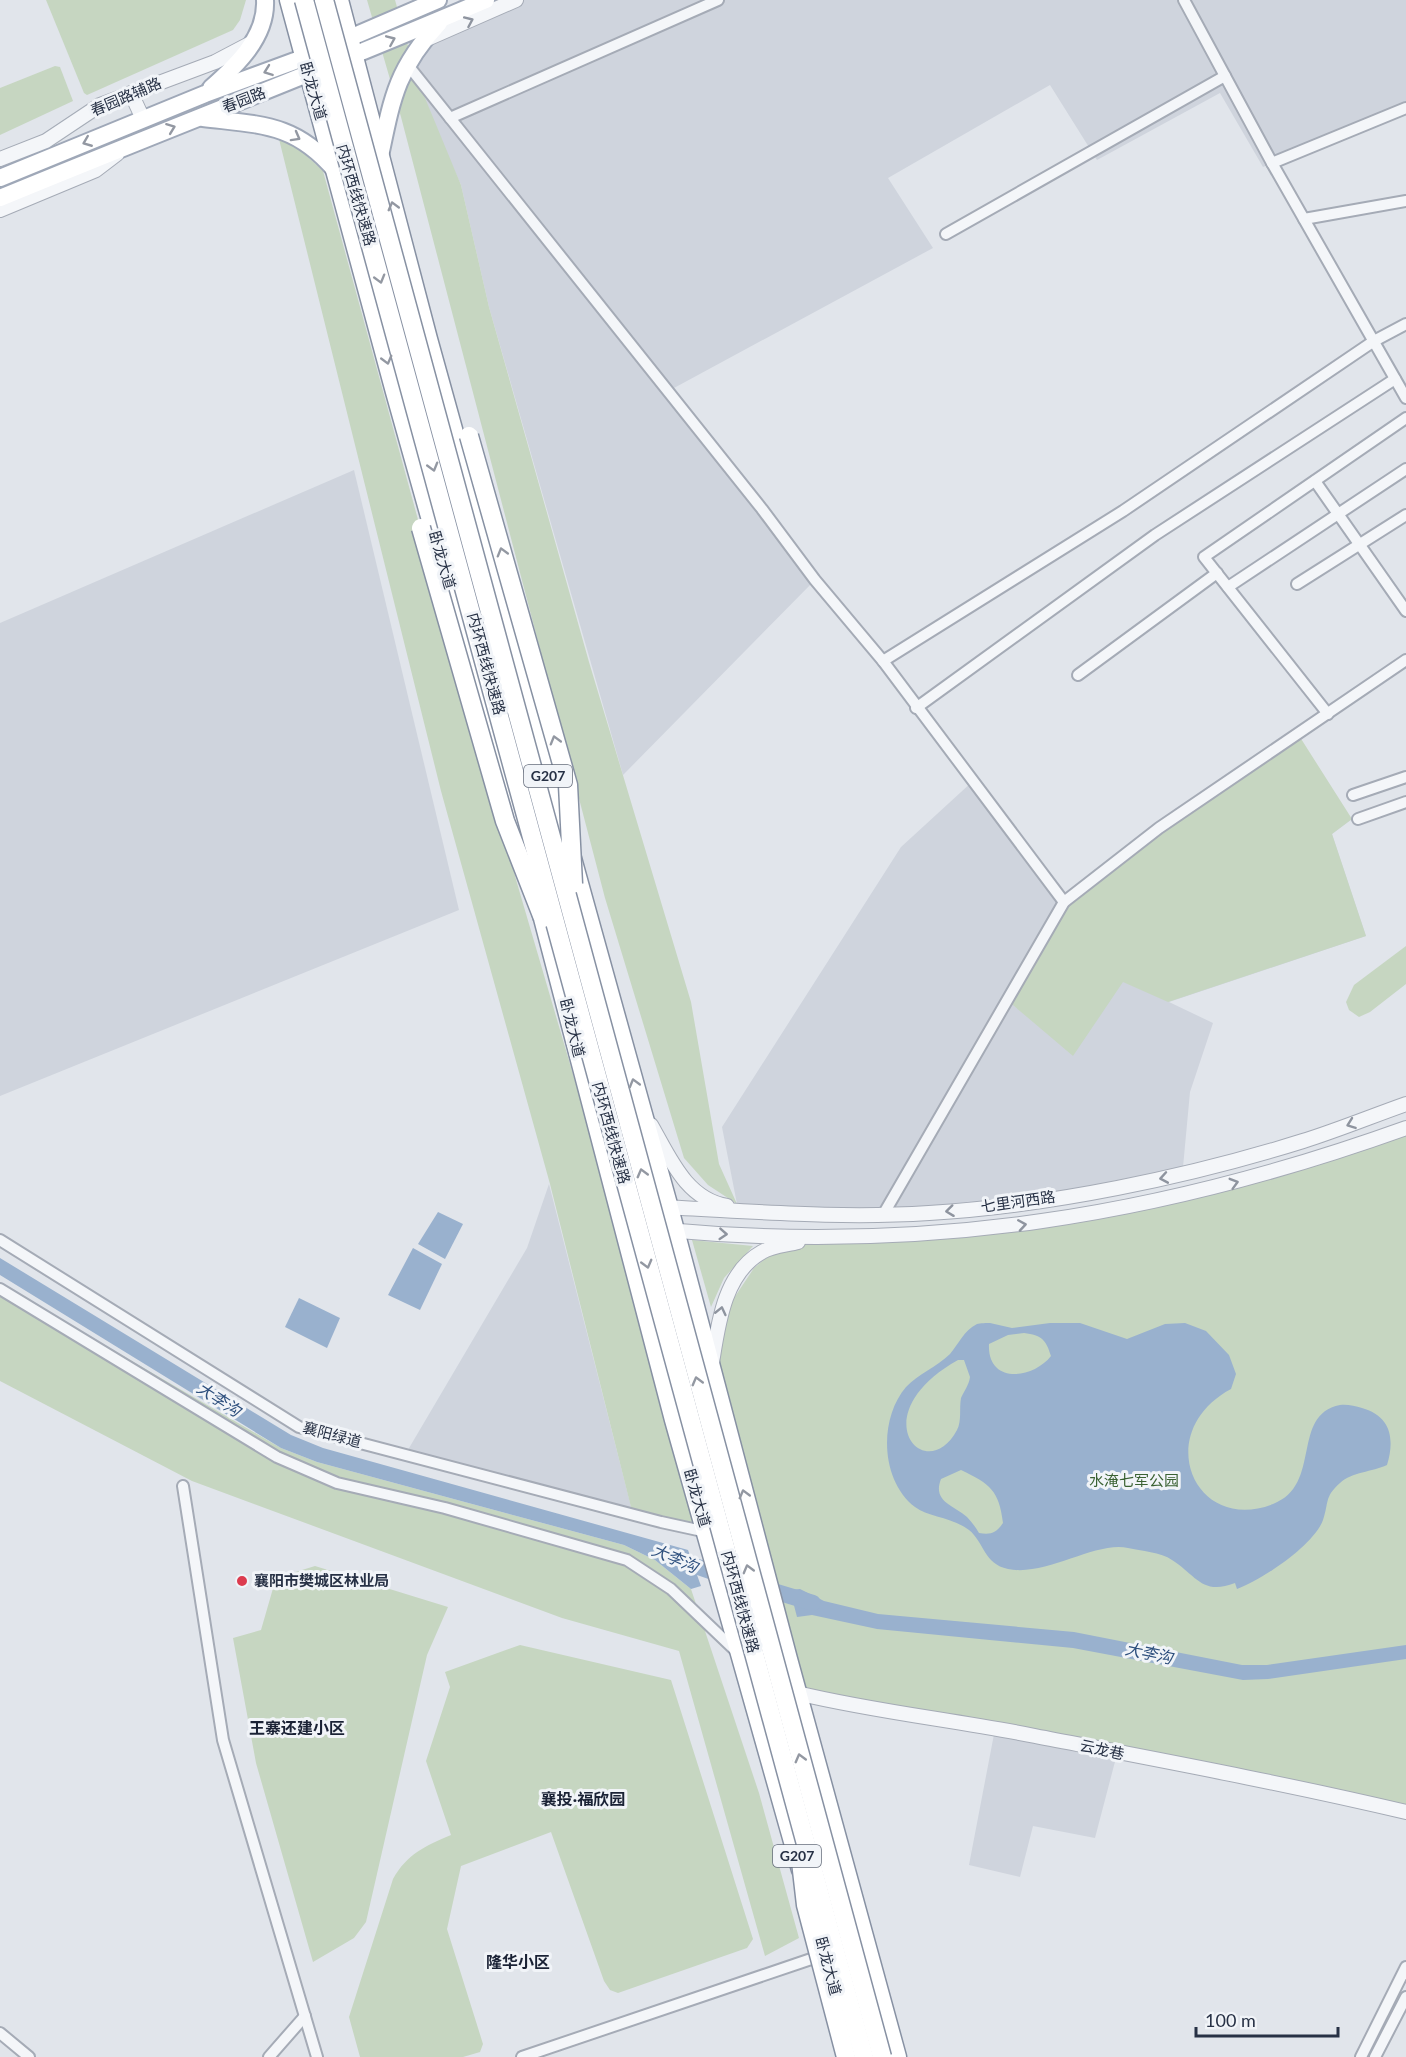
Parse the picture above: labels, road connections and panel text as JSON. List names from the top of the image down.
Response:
{
  "streets": {
    "highway": ["卧龙大道", "内环西线快速路", "G207"],
    "main road": ["春园路"],
    "street": [
      "春园路辅路",
      "七里河西路",
      "襄阳绿道",
      "云龙巷"
    ]
  },
  "crossings": [
    ["卧龙大道", "春园路"],
    ["卧龙大道", "七里河西路"],
    ["卧龙大道", "襄阳绿道"],
    ["春园路", "G207"],
    ["G207", "七里河西路"],
    ["G207", "云龙巷"]
  ],
  "districts": ["王寨还建小区", "襄投·福欣园", "隆华小区"],
  "water": ["大李沟"],
  "parks": ["水淹七军公园"],
  "places": ["襄阳市樊城区林业局"],
  "scale_bar": "100 m"
}
